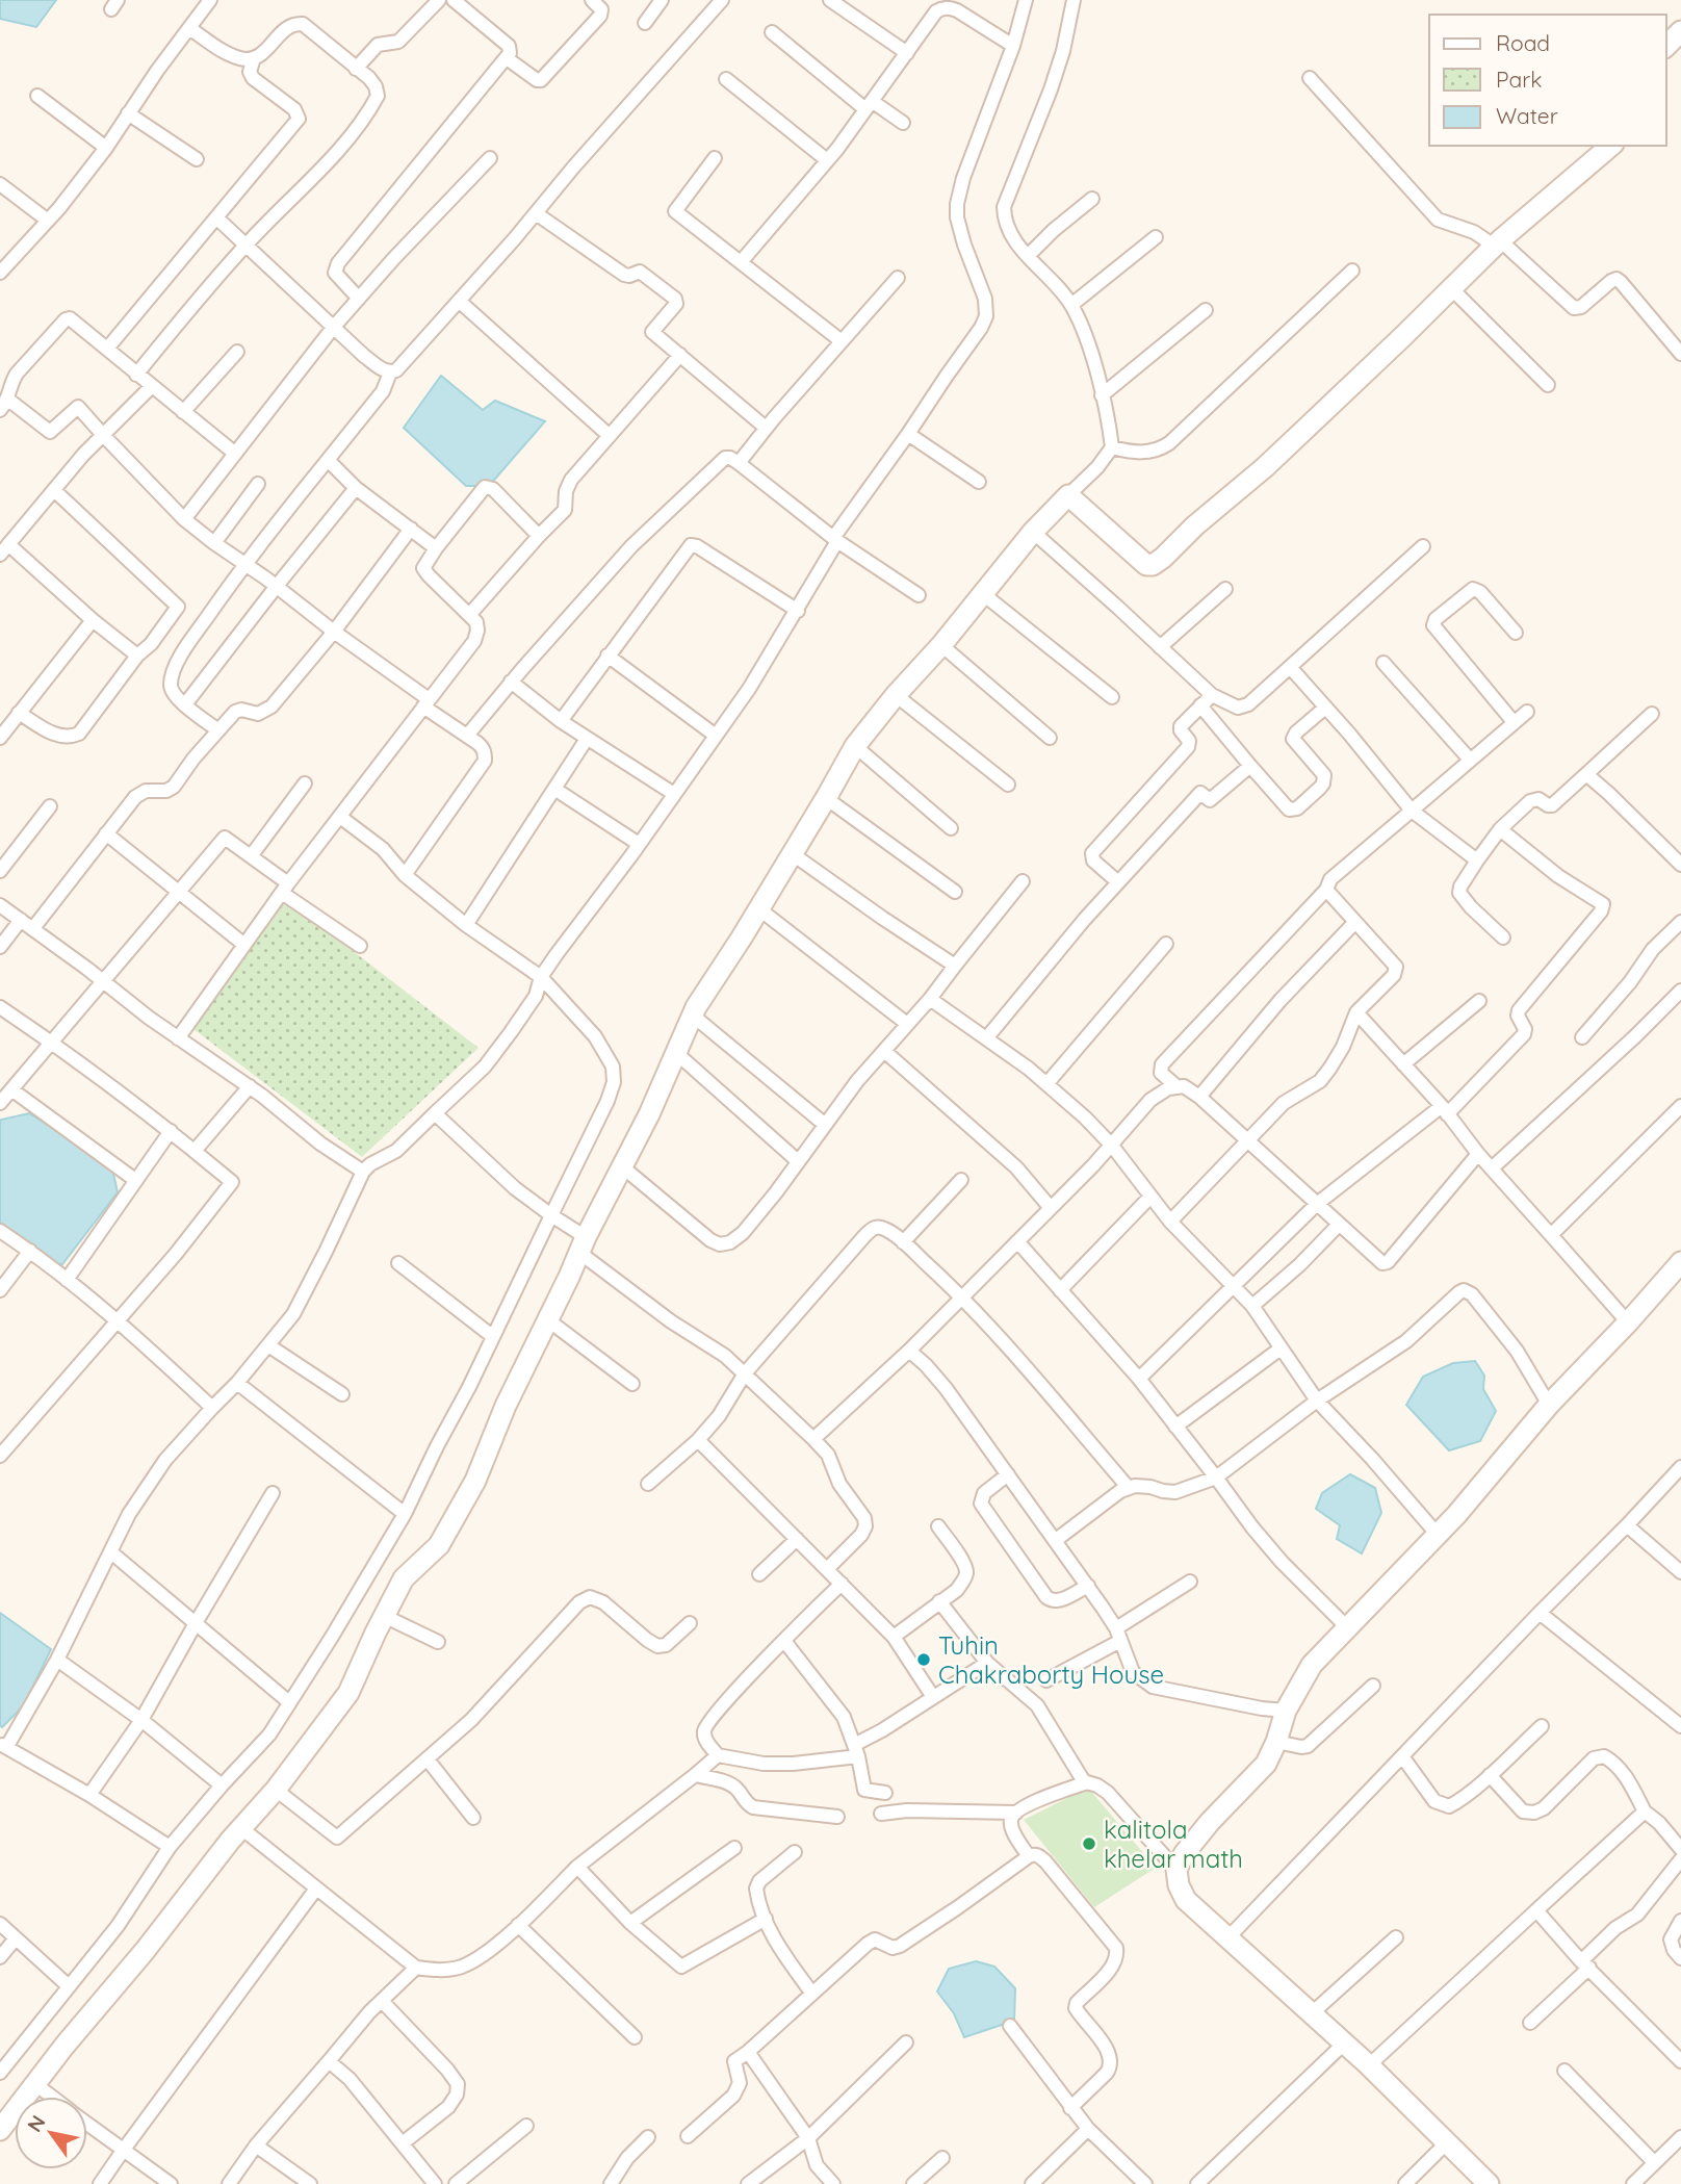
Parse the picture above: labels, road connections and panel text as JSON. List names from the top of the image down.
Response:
{
  "places": ["Tuhin Chakraborty House", "kalitola khelar math"],
  "legend": ["Road", "Park", "Water"],
  "north": "top left"
}
